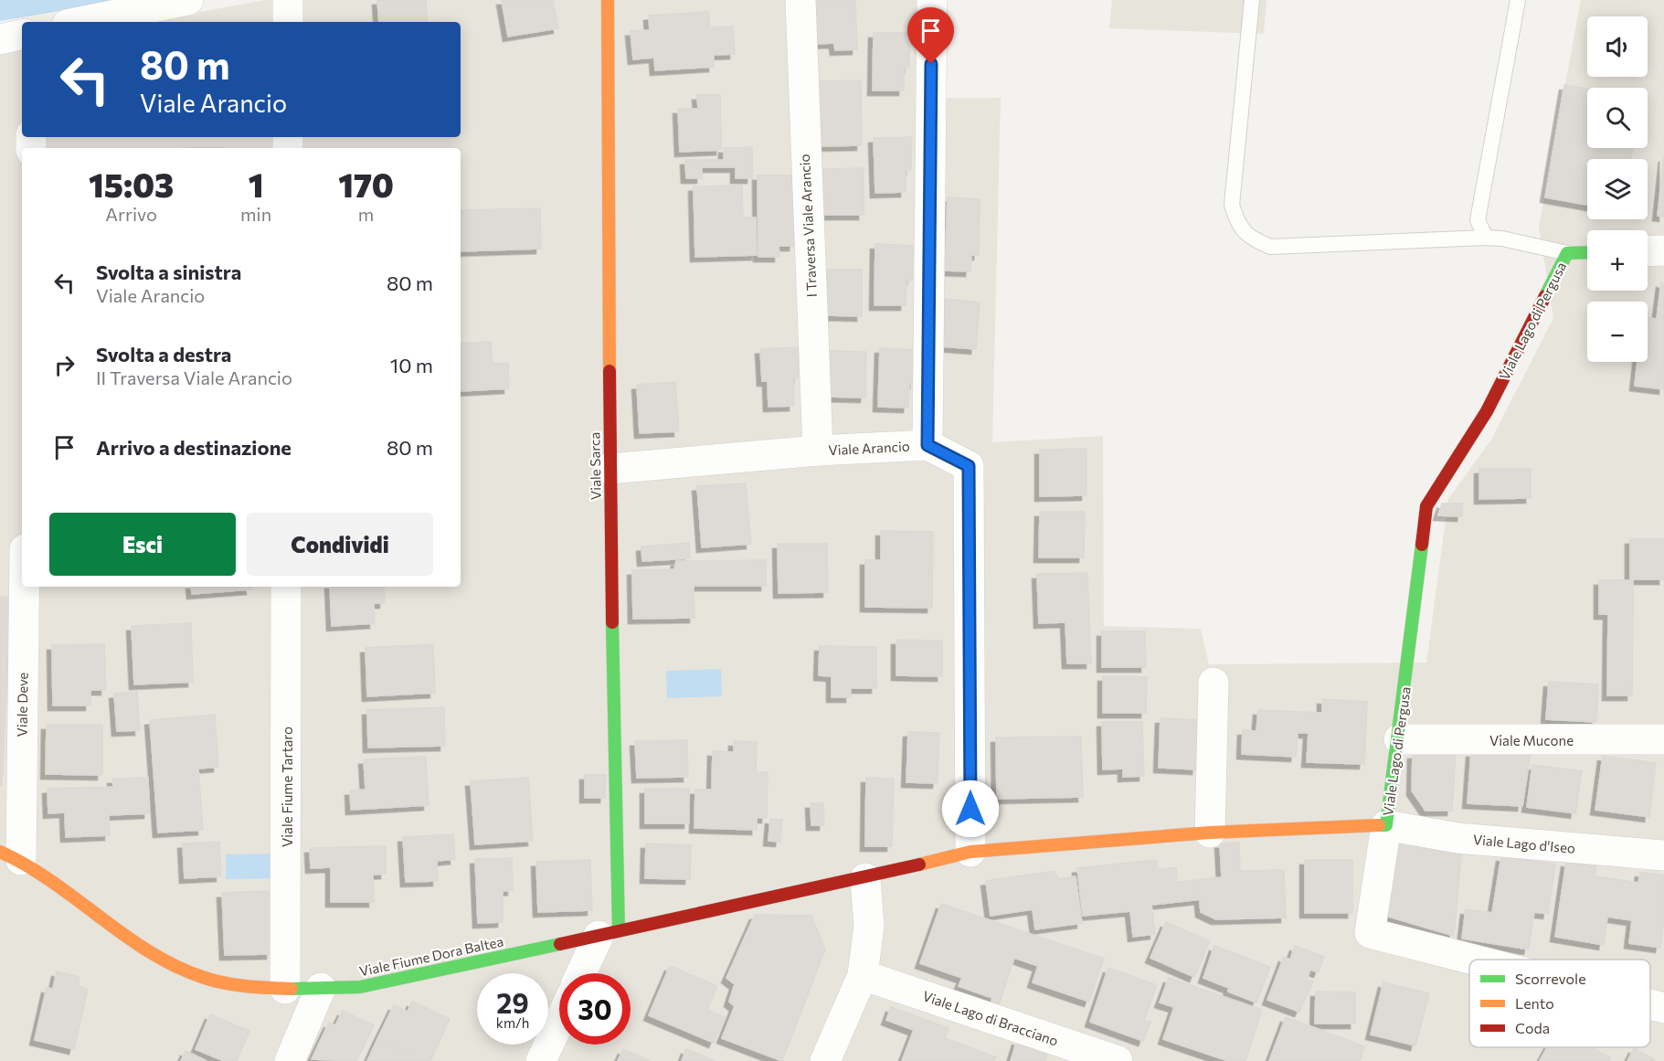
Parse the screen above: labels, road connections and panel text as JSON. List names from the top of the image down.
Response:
{
  "streets": {
    "street": [
      "I Traversa Viale Arancio",
      "Viale Lago di Pergusa",
      "Viale Arancio",
      "Viale Sarca",
      "Viale Deve",
      "Viale Mucone",
      "Viale Fiume Tartaro",
      "Viale Lago d'Iseo",
      "Viale Fiume Dora Baltea",
      "Viale Lago di Bracciano"
    ]
  },
  "crossings": [
    ["I Traversa Viale Arancio", "Viale Arancio"],
    ["Viale Lago di Pergusa", "Viale Arancio"],
    ["Viale Lago di Pergusa", "Viale Mucone"],
    ["Viale Lago di Pergusa", "Viale Lago d'Iseo"],
    ["Viale Lago di Pergusa", "Viale Fiume Dora Baltea"],
    ["Viale Arancio", "Viale Sarca"],
    ["Viale Sarca", "Viale Fiume Dora Baltea"],
    ["Viale Deve", "Viale Fiume Dora Baltea"],
    ["Viale Fiume Tartaro", "Viale Fiume Dora Baltea"]
  ],
  "legend": ["Scorrevole", "Lento", "Coda"],
  "page": {
    "map_buttons": ["+", "−"],
    "turn": ["80 m", "Viale Arancio"],
    "eta": [
      "15:03",
      "Arrivo",
      "1",
      "min",
      "170",
      "m"
    ],
    "list": [
      {
        "name": "Svolta a sinistra",
        "note": "Viale Arancio",
        "value": "80 m"
      },
      {
        "name": "Svolta a destra",
        "note": "II Traversa Viale Arancio",
        "value": "10 m"
      },
      {
        "name": "Arrivo a destinazione",
        "value": "80 m"
      }
    ],
    "buttons": ["Esci", "Condividi"],
    "speed": "29 km/h",
    "limit": "30"
  }
}
